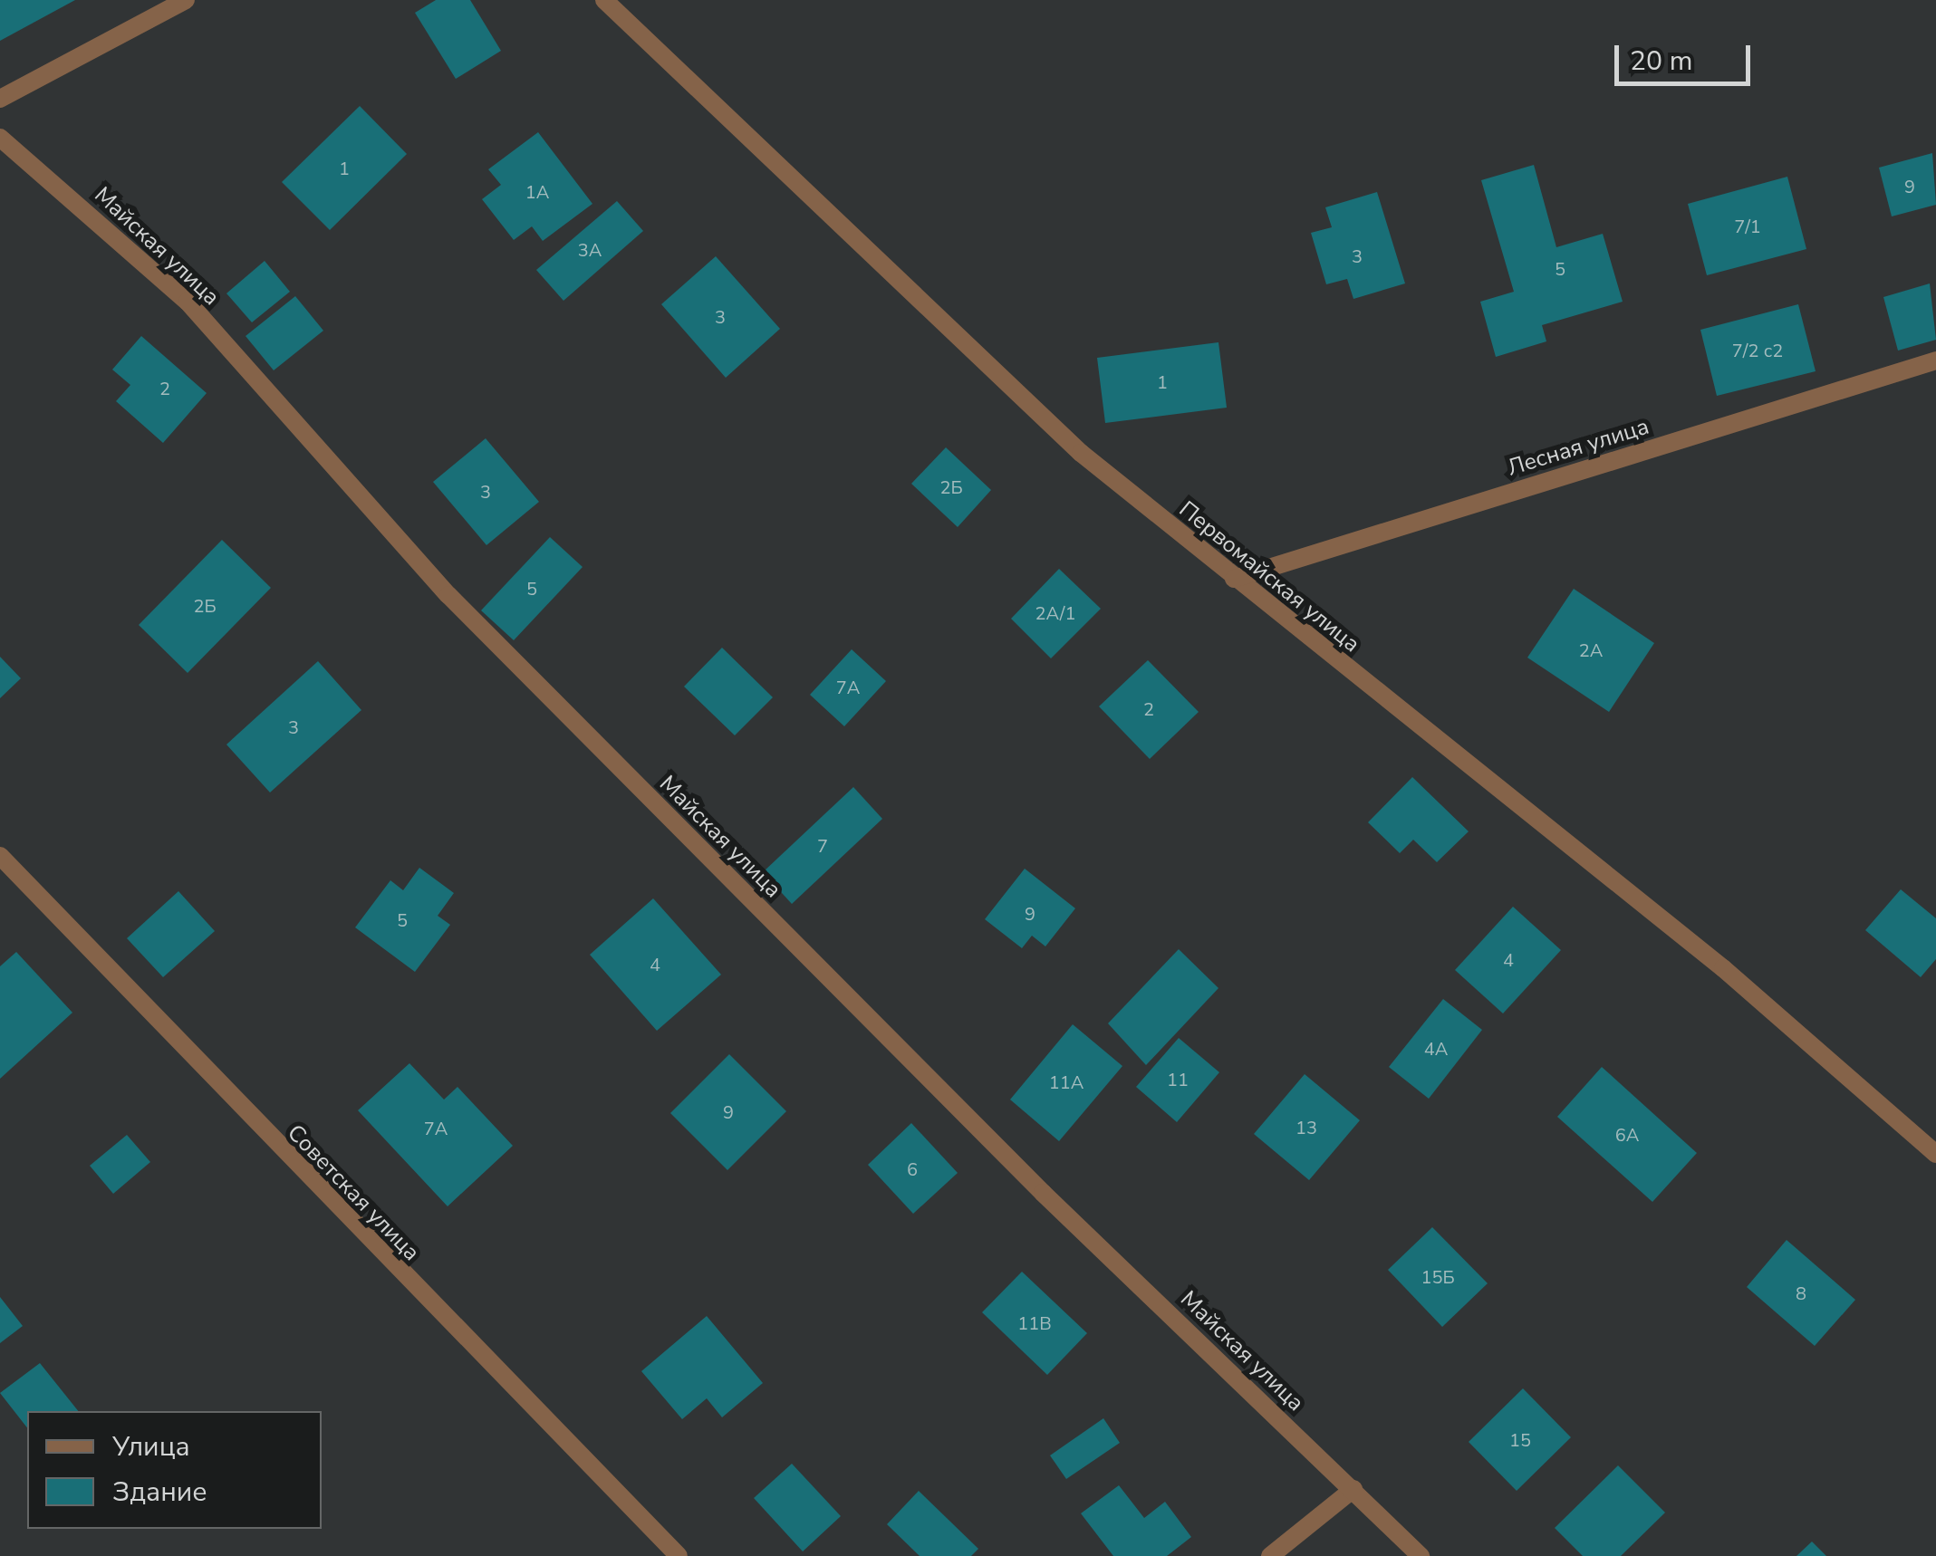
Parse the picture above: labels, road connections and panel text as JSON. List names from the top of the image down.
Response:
{
  "streets": {
    "street": [
      "Майская улица",
      "Лесная улица",
      "Первомайская улица",
      "Советская улица"
    ]
  },
  "crossings": [
    ["Лесная улица", "Первомайская улица"]
  ],
  "house_numbers": [
    "1",
    "9",
    "1А",
    "7/1",
    "3А",
    "3",
    "5",
    "3",
    "7/2 с2",
    "1",
    "2",
    "2Б",
    "3",
    "5",
    "2Б",
    "2А/1",
    "2А",
    "7А",
    "2",
    "3",
    "7",
    "9",
    "5",
    "4",
    "4",
    "4А",
    "11",
    "11А",
    "9",
    "13",
    "7А",
    "6А",
    "6",
    "15Б",
    "8",
    "11В",
    "15"
  ],
  "legend": ["Улица", "Здание"],
  "scale_bar": "20 m"
}
